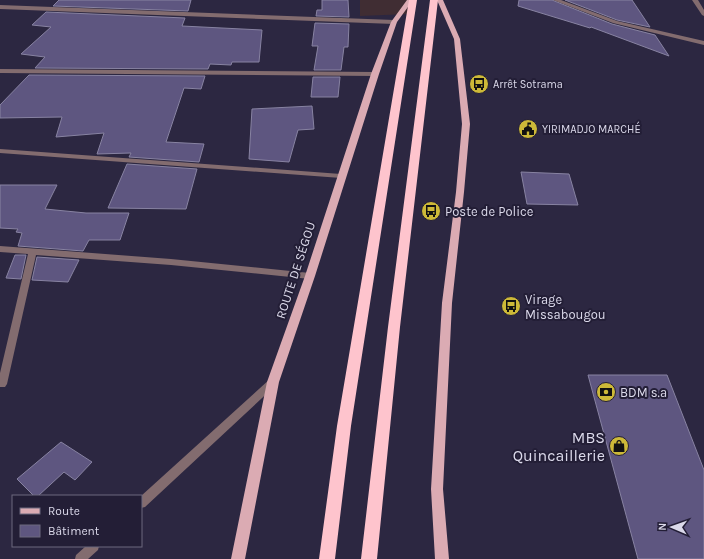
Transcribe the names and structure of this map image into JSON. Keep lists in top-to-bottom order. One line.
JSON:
{"streets":{"highway":["ROUTE DE SÉGOU"]},"places":{"bus stop":["Arrêt Sotrama","Poste de Police","Virage Missabougou"],"public building":["YIRIMADJO MARCHÉ"],"bank":["BDM s.a"],"shop":["MBS Quincaillerie"]},"legend":["Route","Bâtiment"],"north":"left"}
